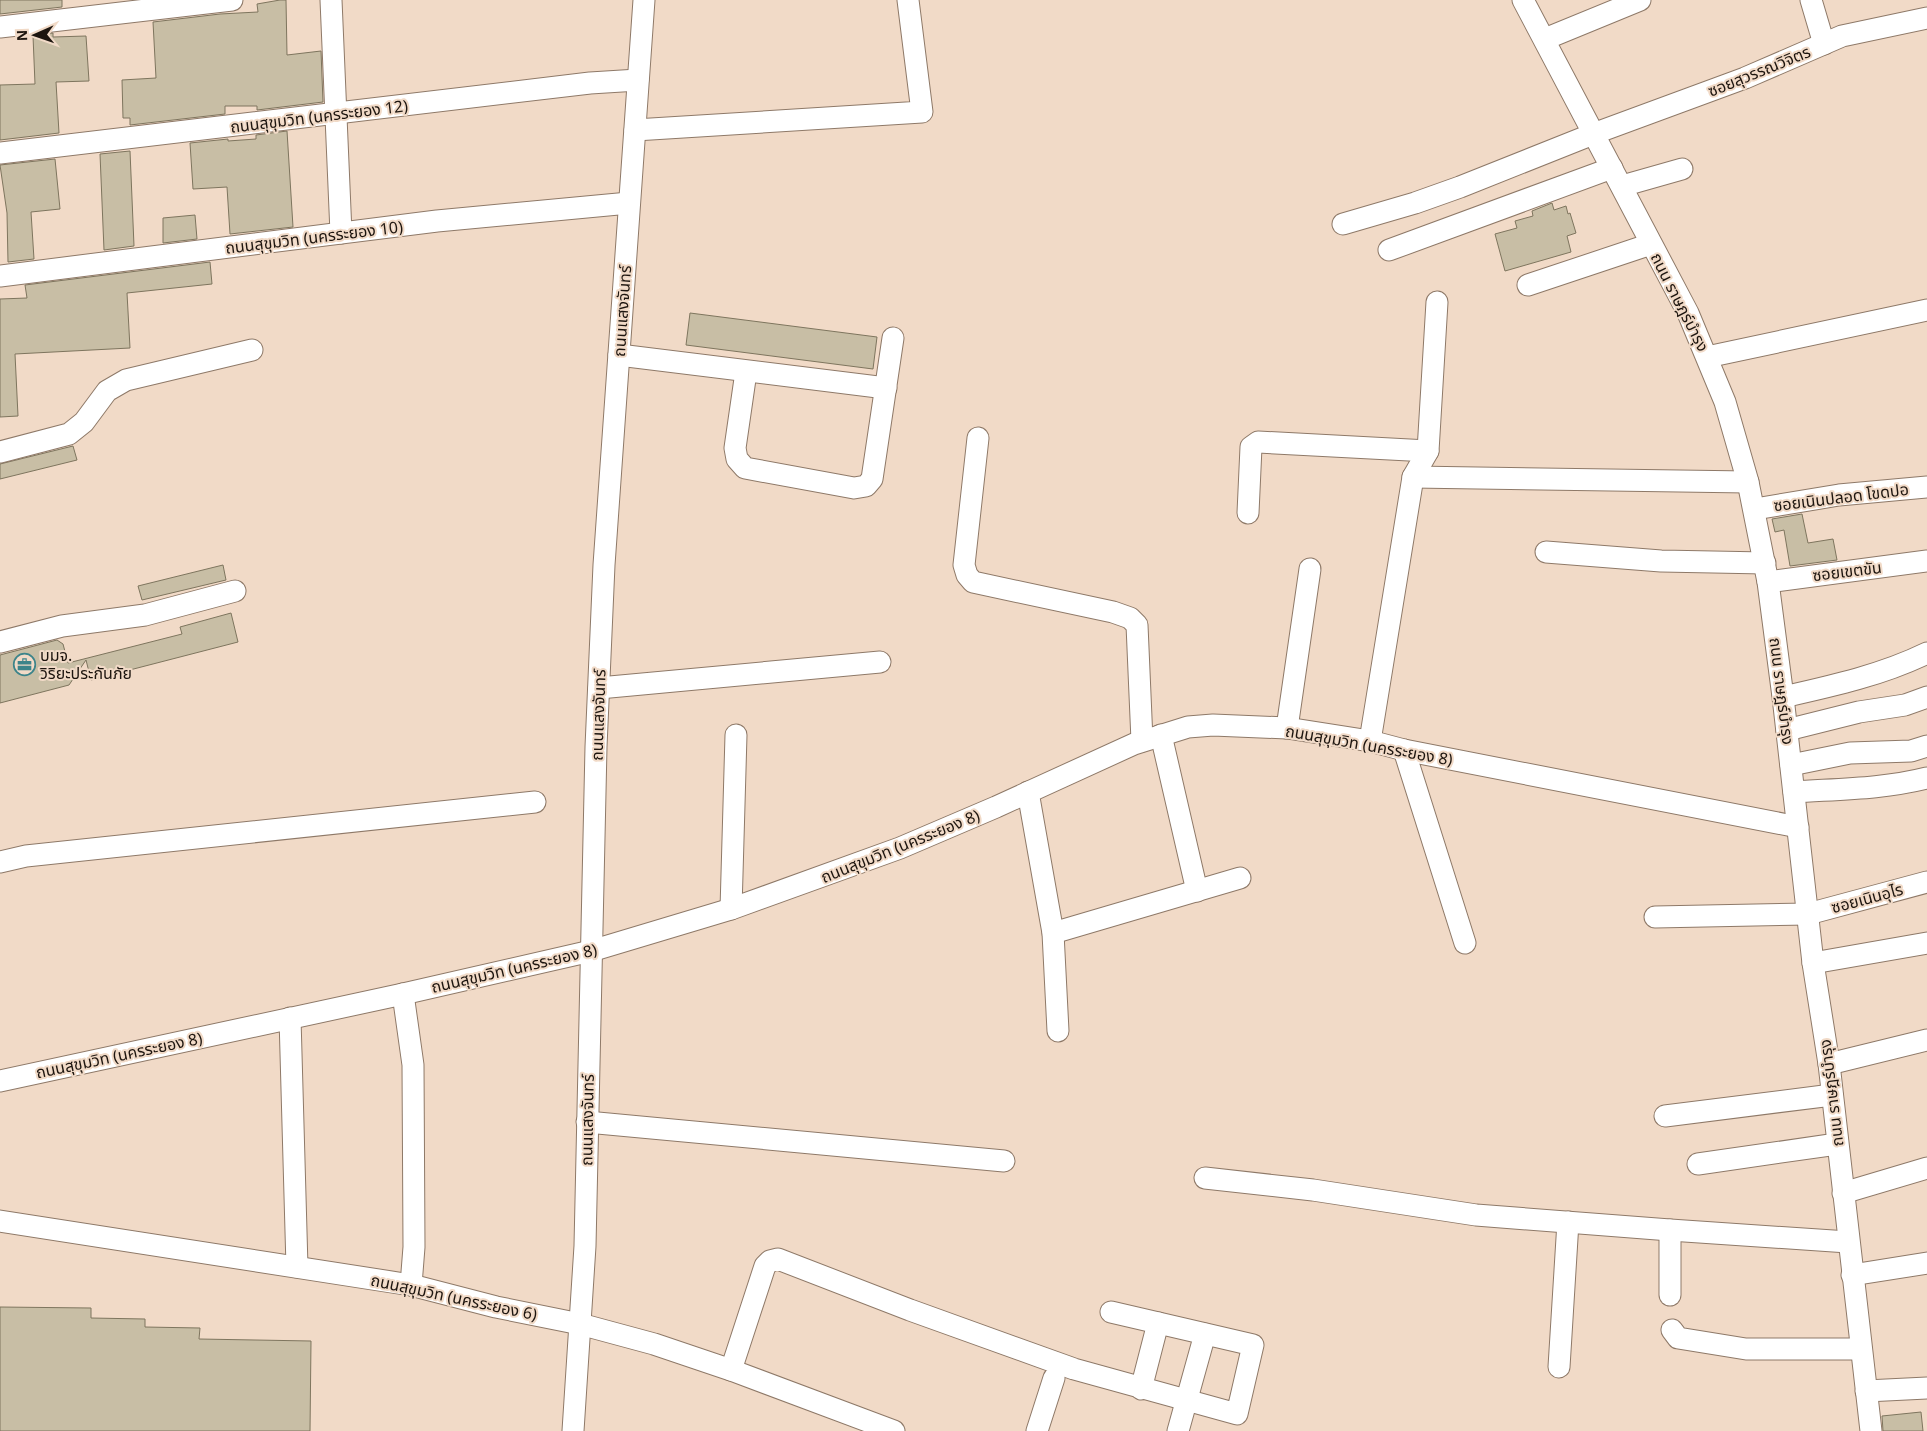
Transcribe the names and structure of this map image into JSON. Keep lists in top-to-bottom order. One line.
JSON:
{"streets":{"street":["ซอยสุวรรณวิจิตร","ถนนสุขุมวิท (นครระยอง 12)","ถนนสุขุมวิท (นครระยอง 10)","ถนน ราษฎร์บำรุง","ถนนแสงจันทร์","ซอยเนินปลอด โขดปอ","ซอยเขตขัน","ถนนสุขุมวิท (นครระยอง 8)","ซอยเนินอุไร","ถนนสุขุมวิท (นครระยอง 6)"]},"crossings":[["ซอยสุวรรณวิจิตร","ถนน ราษฎร์บำรุง"],["ถนนสุขุมวิท (นครระยอง 12)","ถนนแสงจันทร์"],["ถนนสุขุมวิท (นครระยอง 10)","ถนนแสงจันทร์"],["ถนน ราษฎร์บำรุง","ซอยเนินปลอด โขดปอ"],["ถนน ราษฎร์บำรุง","ซอยเขตขัน"],["ถนน ราษฎร์บำรุง","ถนนสุขุมวิท (นครระยอง 8)"],["ถนน ราษฎร์บำรุง","ซอยเนินอุไร"],["ถนนแสงจันทร์","ถนนสุขุมวิท (นครระยอง 8)"],["ถนนแสงจันทร์","ถนนสุขุมวิท (นครระยอง 6)"]],"places":{"office":["บมจ. วิริยะประกันภัย"]},"north":"left"}
